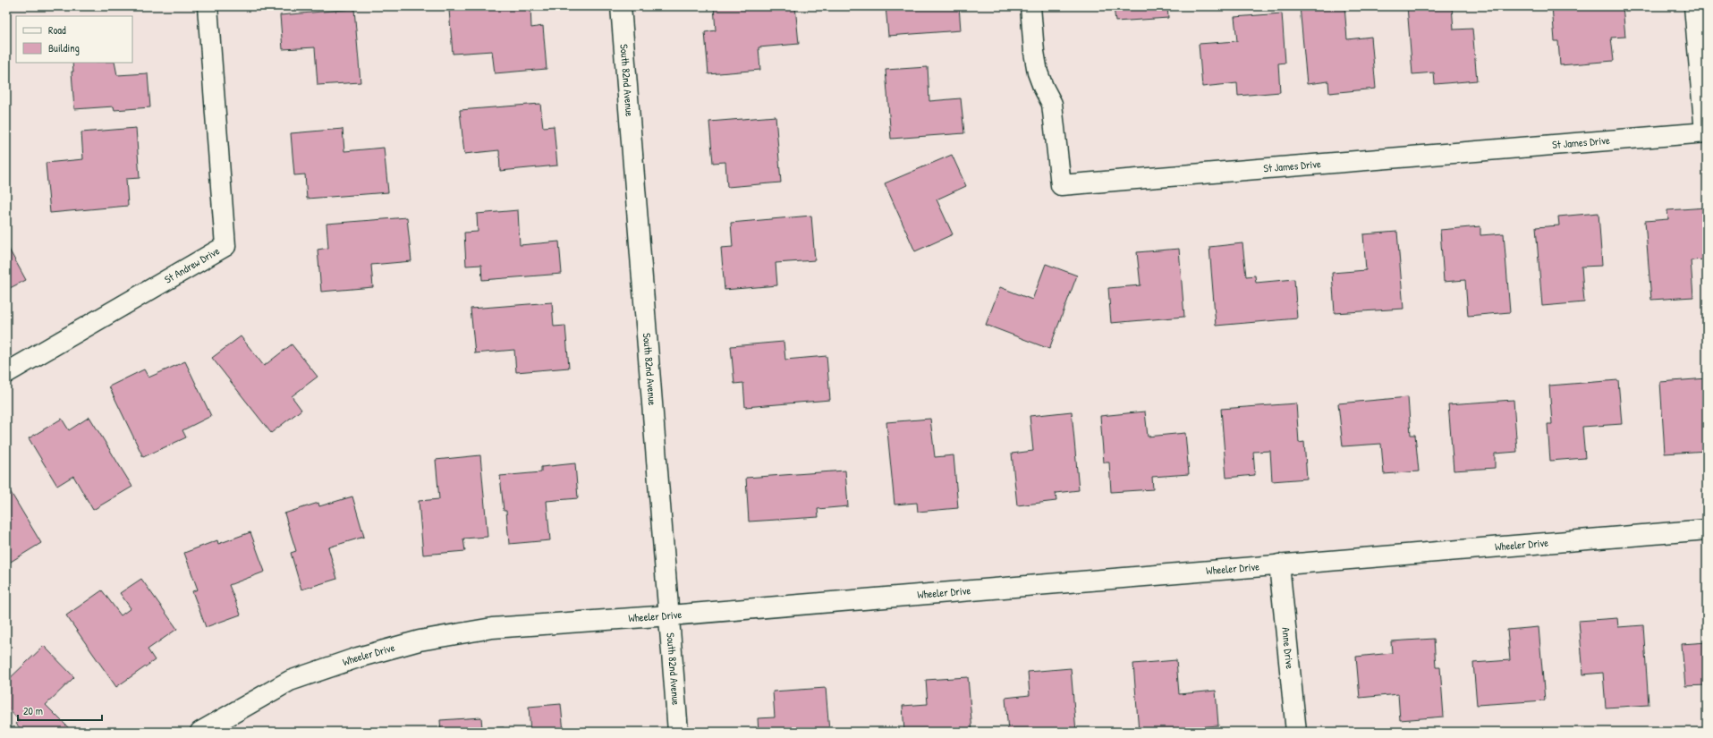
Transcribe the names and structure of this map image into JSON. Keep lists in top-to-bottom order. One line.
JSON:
{"streets":{"street":["South 82nd Avenue","St James Drive","St Andrew Drive","Wheeler Drive","Anne Drive"]},"crossings":[["South 82nd Avenue","Wheeler Drive"],["Wheeler Drive","Anne Drive"]],"legend":["Road","Building"],"scale_bar":"20 m"}
